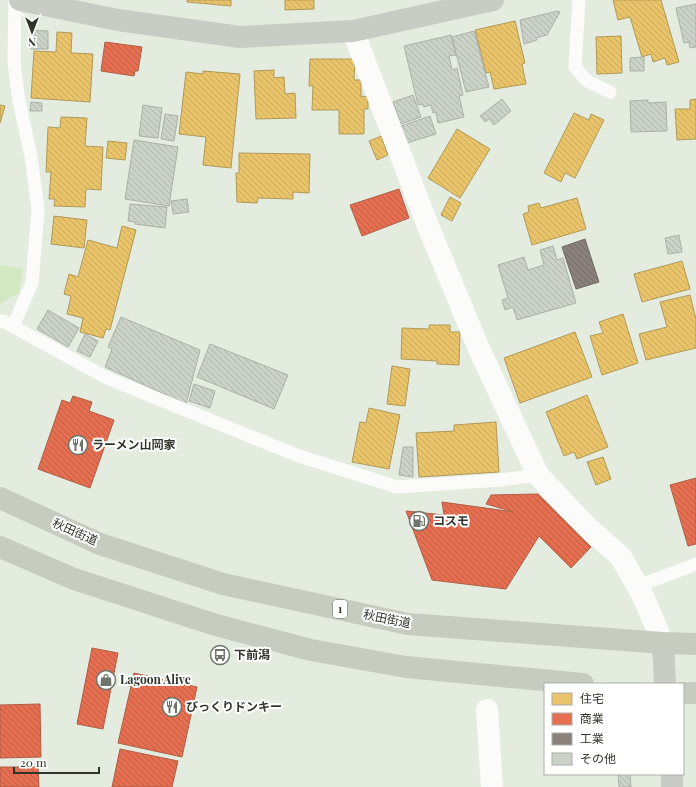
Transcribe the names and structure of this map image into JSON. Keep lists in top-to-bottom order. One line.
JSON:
{"streets":{"main road":["秋田街道","1"]},"places":{"restaurant":["ラーメン山岡家","びっくりドンキー"],"fuel station":["コスモ"],"bus stop":["下前潟"],"shop":["Lagoon Alive"]},"legend":["住宅","商業","工業","その他"],"scale_bar":"20 m","north":"bottom"}
